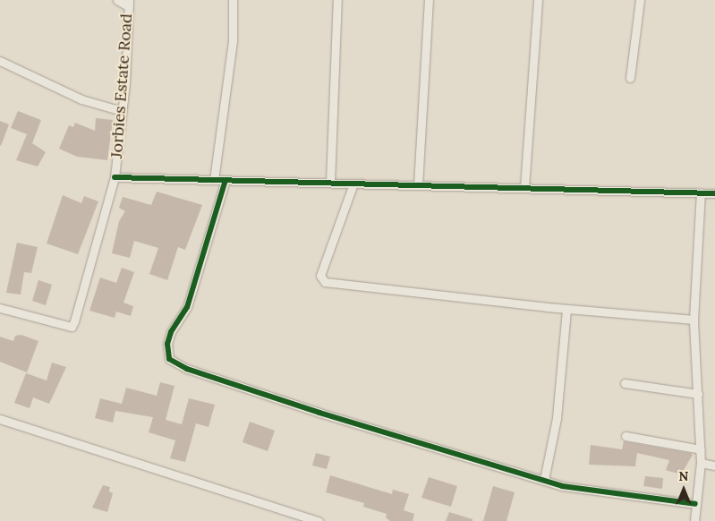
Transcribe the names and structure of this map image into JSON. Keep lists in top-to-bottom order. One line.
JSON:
{"streets":{"street":["Jorbies Estate Road"]},"north":"top"}
